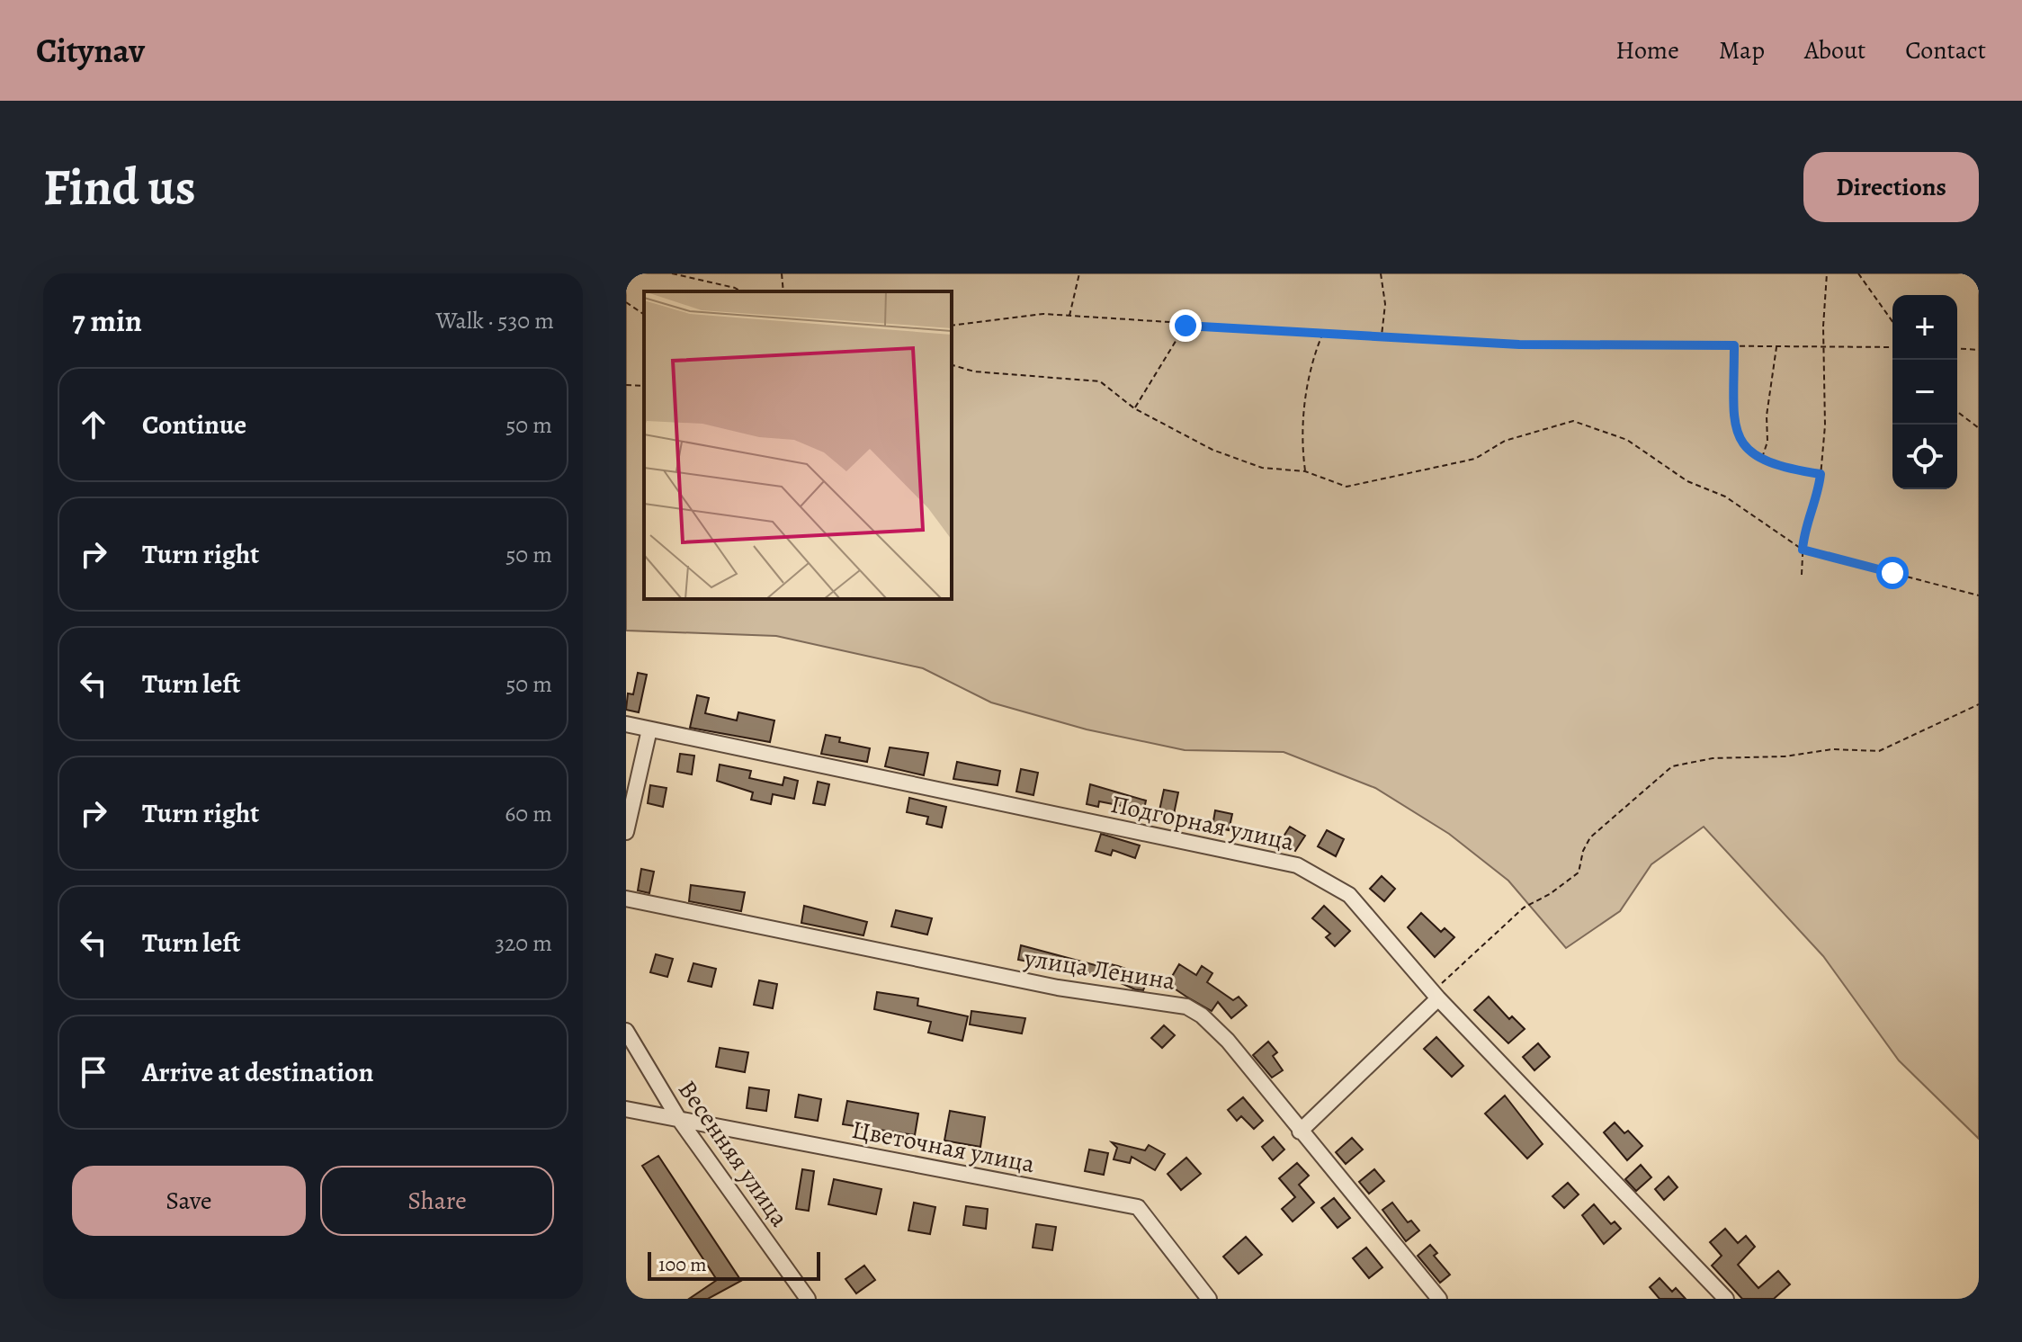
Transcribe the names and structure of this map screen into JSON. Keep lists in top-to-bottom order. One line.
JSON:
{"streets":{"street":["Подгорная улица","улица Ленина","Цветочная улица","Весенняя улица"]},"crossings":[["Цветочная улица","Весенняя улица"]],"scale_bar":"100 m","page":{"header":"Citynav","nav":["Home","Map","About","Contact"],"buttons":["Directions",["Save","Share"]],"title":"Find us","heading":["7 min","Walk · 530 m"],"map_buttons":["+","−"],"list":[["Continue","50 m"],["Turn right","50 m"],["Turn left","50 m"],["Turn right","60 m"],["Turn left","320 m"],"Arrive at destination"],"scale":"100 m"}}
